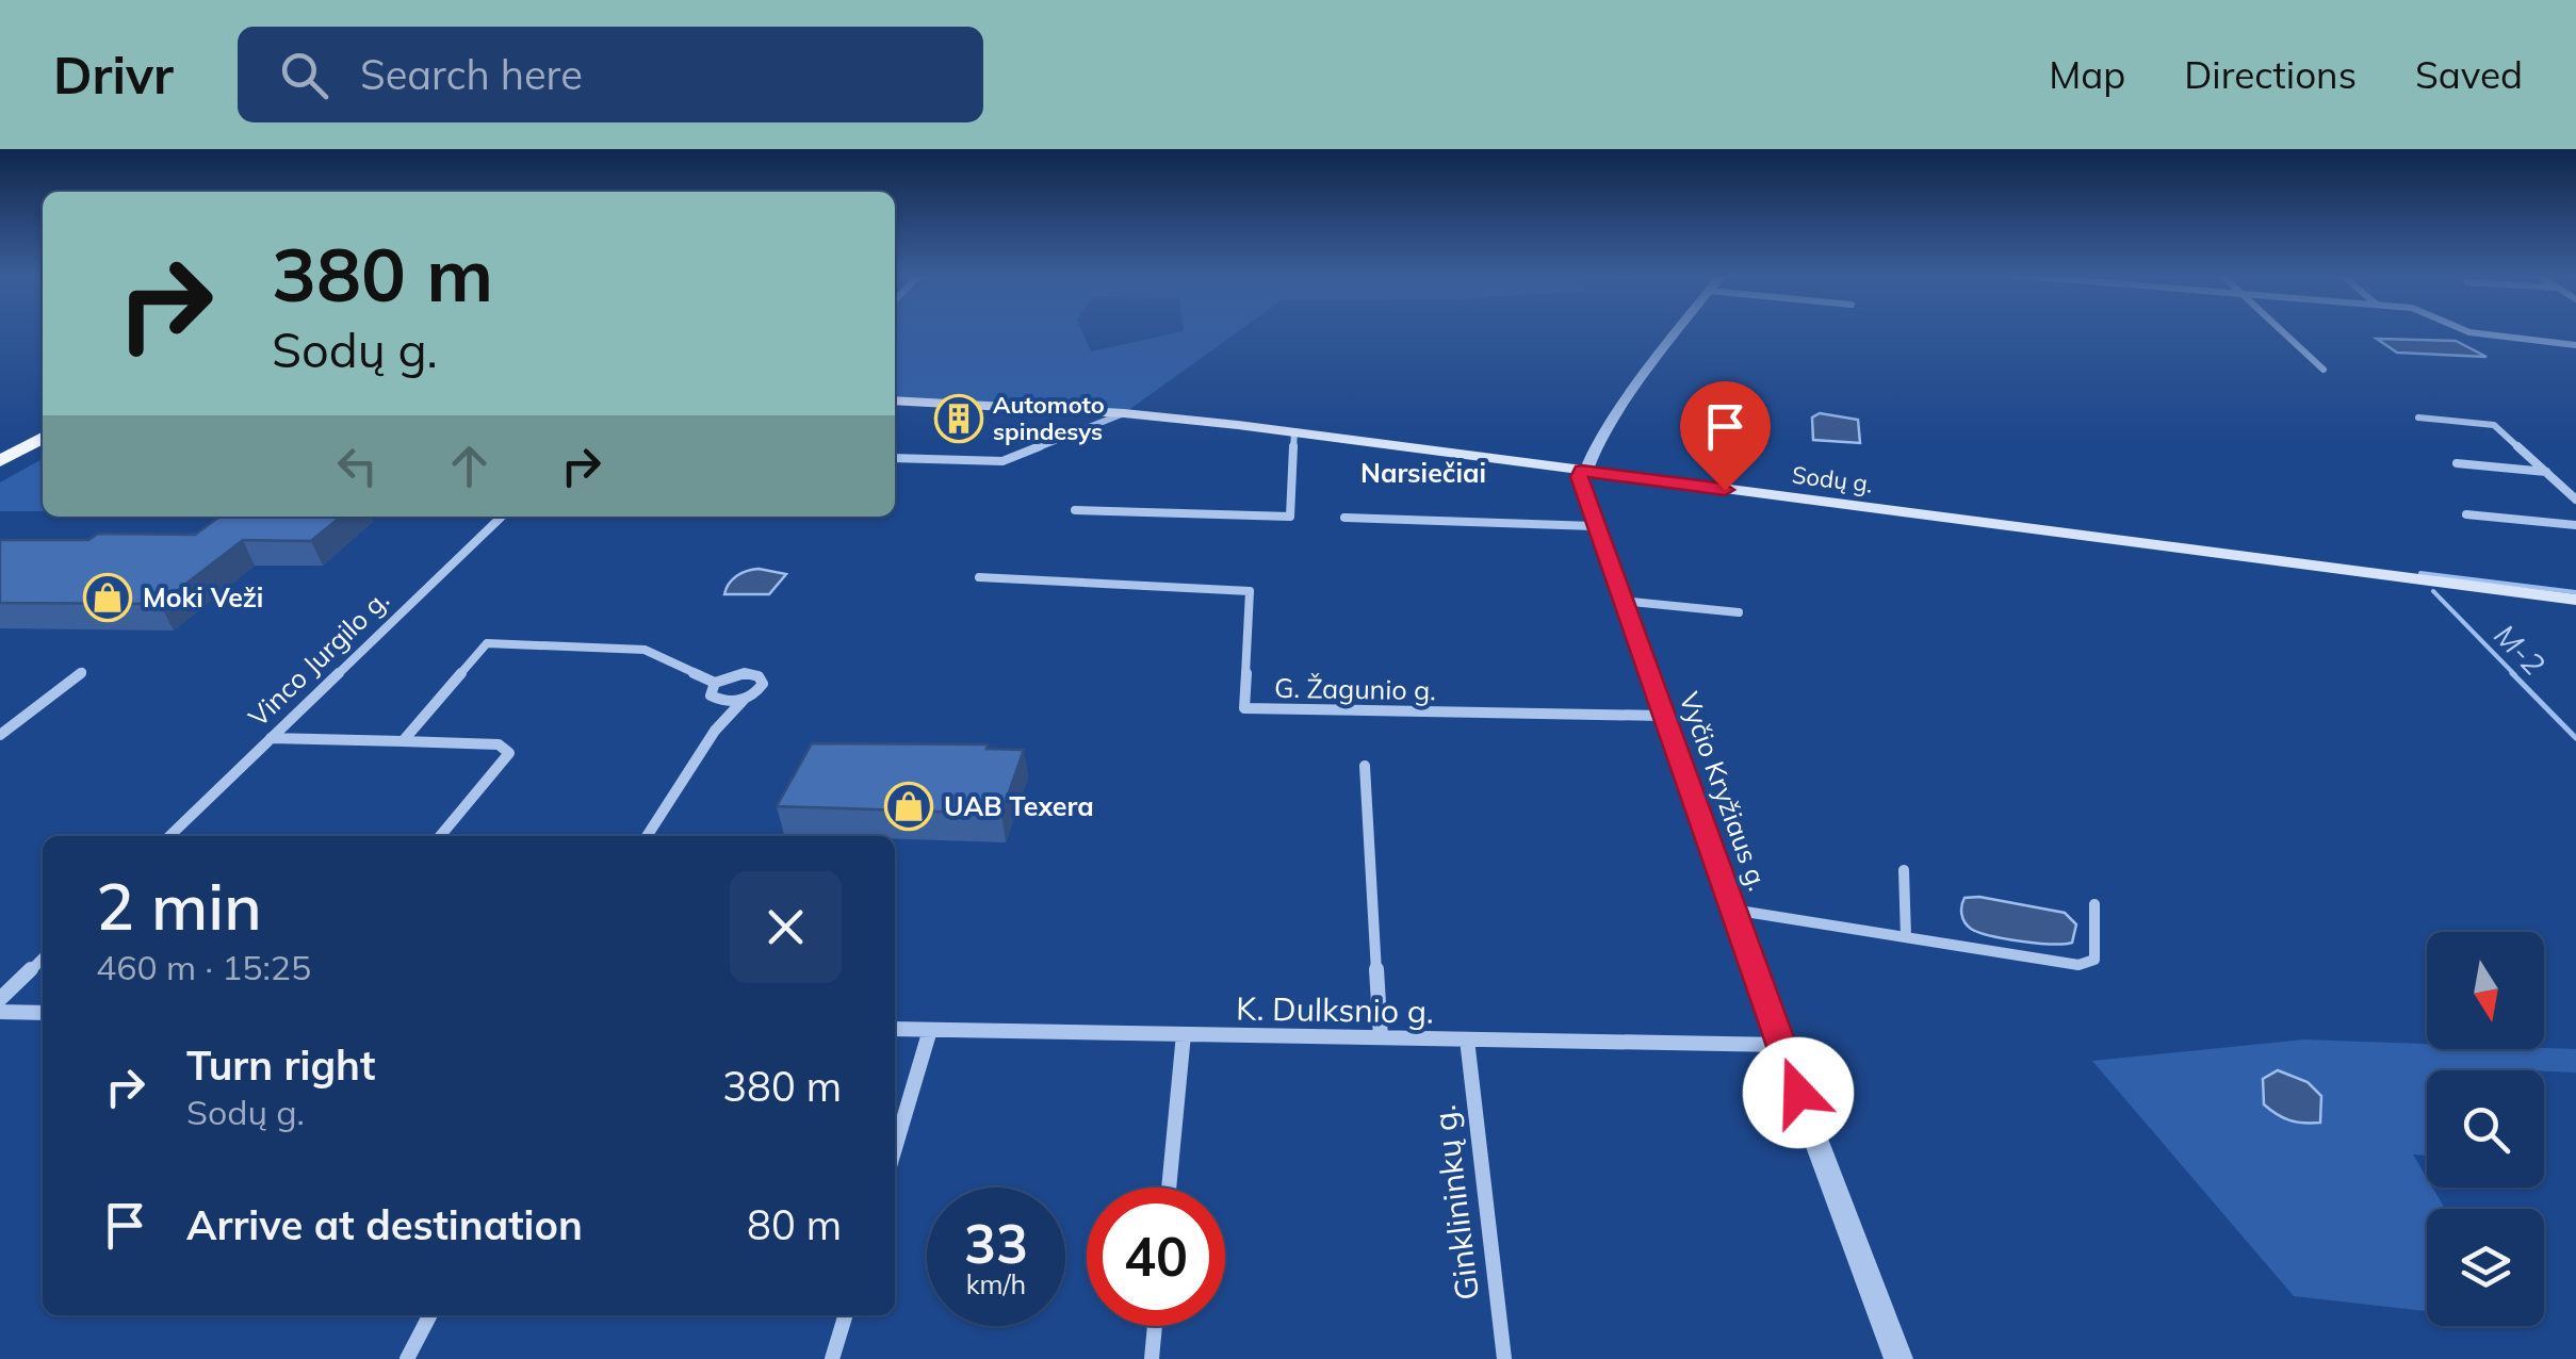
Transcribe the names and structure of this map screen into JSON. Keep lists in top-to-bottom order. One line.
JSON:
{"streets":{"main road":["Sodų g."],"street":["Vinco Jurgilo g.","G. Žagunio g.","Vyčio Kryžiaus g.","K. Dulksnio g.","Ginklininkų g."]},"crossings":[["Sodų g.","Vyčio Kryžiaus g."],["G. Žagunio g.","Vyčio Kryžiaus g."],["Vyčio Kryžiaus g.","K. Dulksnio g."],["K. Dulksnio g.","Ginklininkų g."]],"districts":["Narsiečiai"],"water":["M-2"],"places":{"building":["Automoto spindesys"],"shop":["Moki Veži","UAB Texera"]},"north":"bottom","page":{"header":"Drivr","search":"Search here","nav":["Map","Directions","Saved"],"turn":["380 m","Sodų g."],"heading":["2 min","460 m · 15:25"],"list":[{"name":"Turn right","note":"Sodų g.","value":"380 m"},{"name":"Arrive at destination","value":"80 m"}],"speed":"33 km/h","limit":"40"}}
